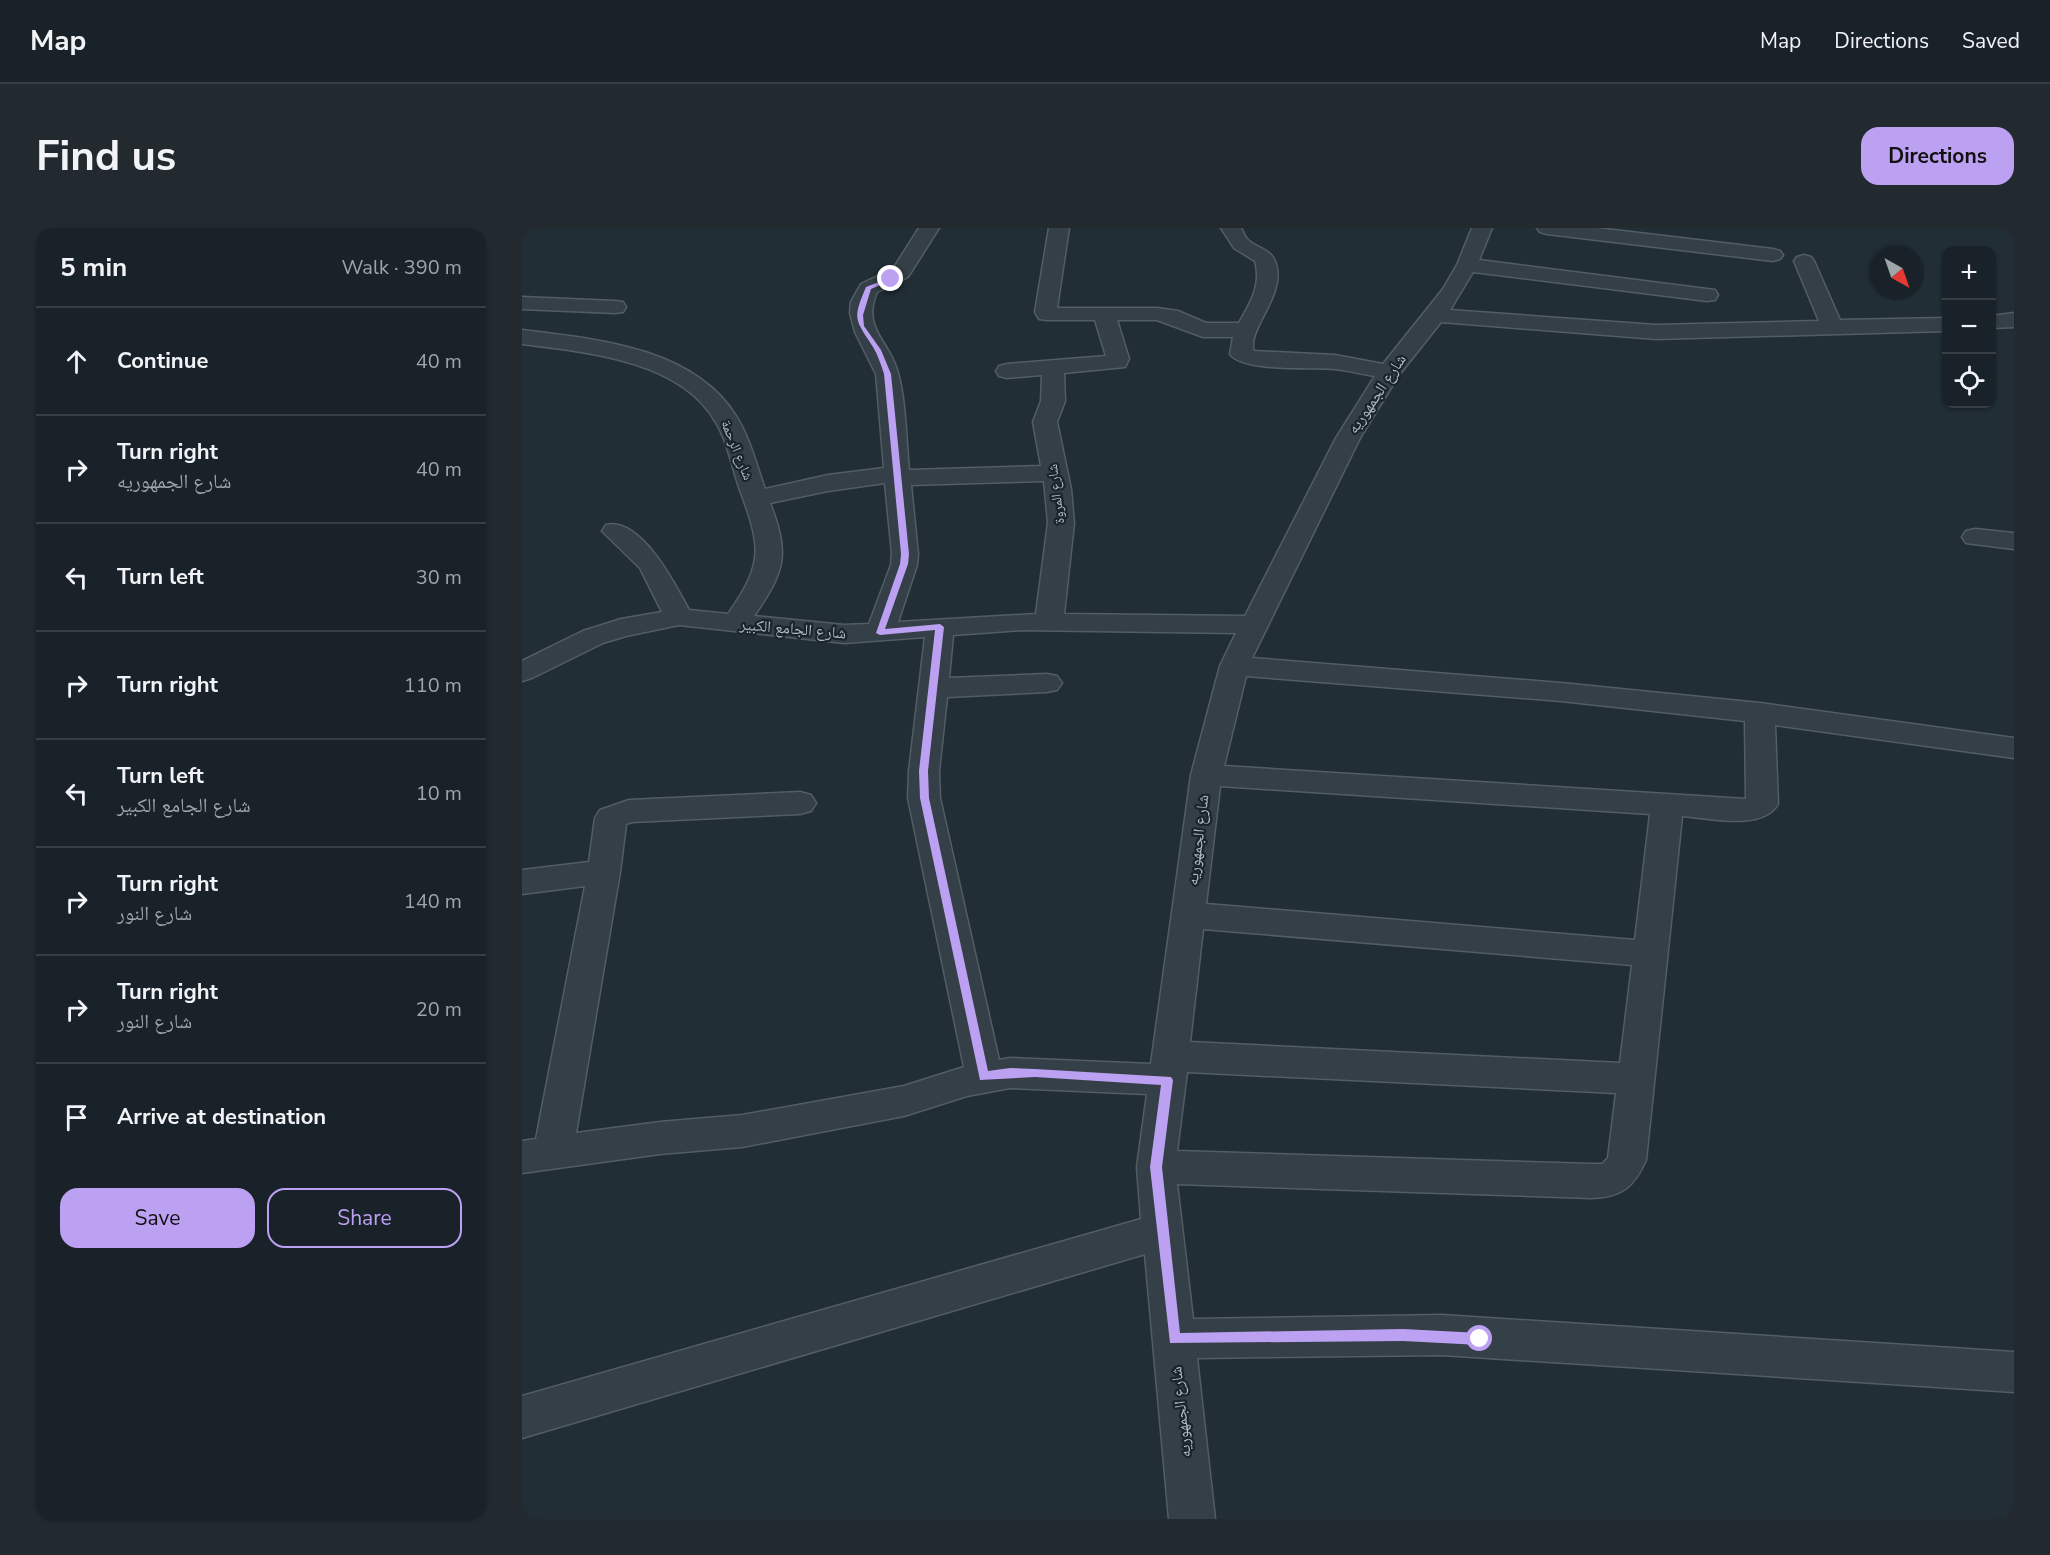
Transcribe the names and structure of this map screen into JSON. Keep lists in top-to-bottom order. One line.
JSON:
{"streets":{"street":["شارع الجمهوريه","شارع الرحمة","شارع المروة","شارع الجامع الكبير"]},"crossings":[["شارع الجمهوريه","شارع الجامع الكبير"],["شارع الرحمة","شارع الجامع الكبير"],["شارع المروة","شارع الجامع الكبير"]],"north":"bottom right","page":{"header":"Map","nav":["Map","Directions","Saved"],"buttons":["Directions",["Save","Share"]],"title":"Find us","heading":["5 min","Walk · 390 m"],"map_buttons":["+","−"],"list":[["Continue","40 m"],["Turn right","شارع الجمهوريه","40 m"],["Turn left","30 m"],["Turn right","110 m"],["Turn left","شارع الجامع الكبير","10 m"],["Turn right","شارع النور","140 m"],["Turn right","شارع النور","20 m"],"Arrive at destination"]}}
